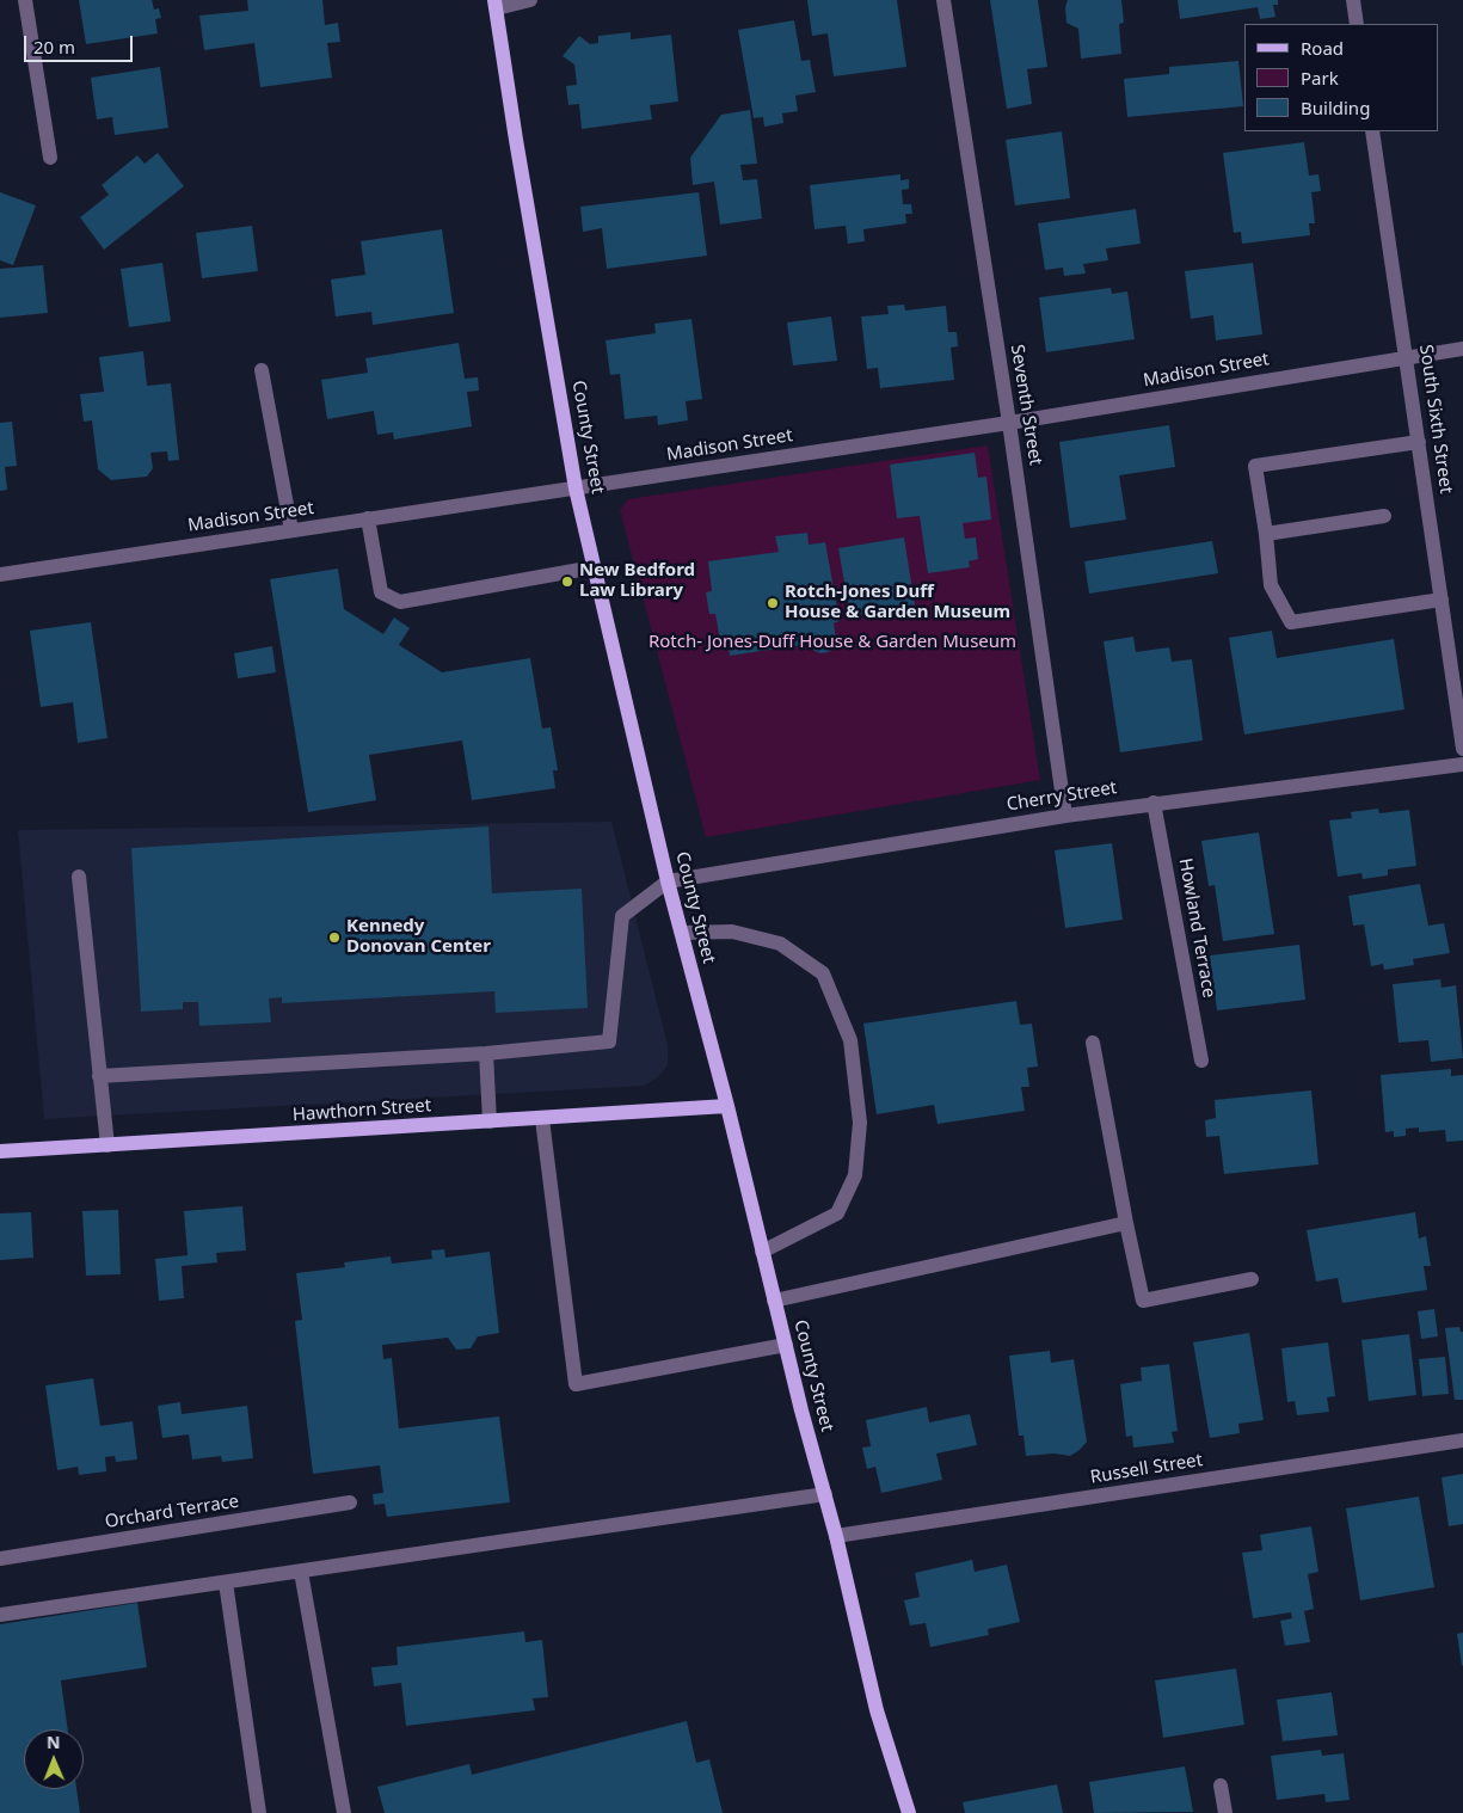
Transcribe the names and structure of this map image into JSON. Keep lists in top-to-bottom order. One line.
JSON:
{"streets":{"main road":["County Street","Hawthorn Street"],"street":["Madison Street","Seventh Street","South Sixth Street","Cherry Street","Howland Terrace","Russell Street","Orchard Terrace"]},"crossings":[["Madison Street","Seventh Street"],["Madison Street","South Sixth Street"],["Madison Street","County Street"],["Seventh Street","Cherry Street"],["County Street","Cherry Street"],["County Street","Hawthorn Street"],["County Street","Russell Street"],["Cherry Street","Howland Terrace"]],"parks":["Rotch- Jones-Duff House & Garden Museum"],"places":["New Bedford Law Library","Rotch-Jones Duff House & Garden Museum","Kennedy Donovan Center"],"legend":["Road","Park","Building"],"scale_bar":"20 m","north":"top"}
